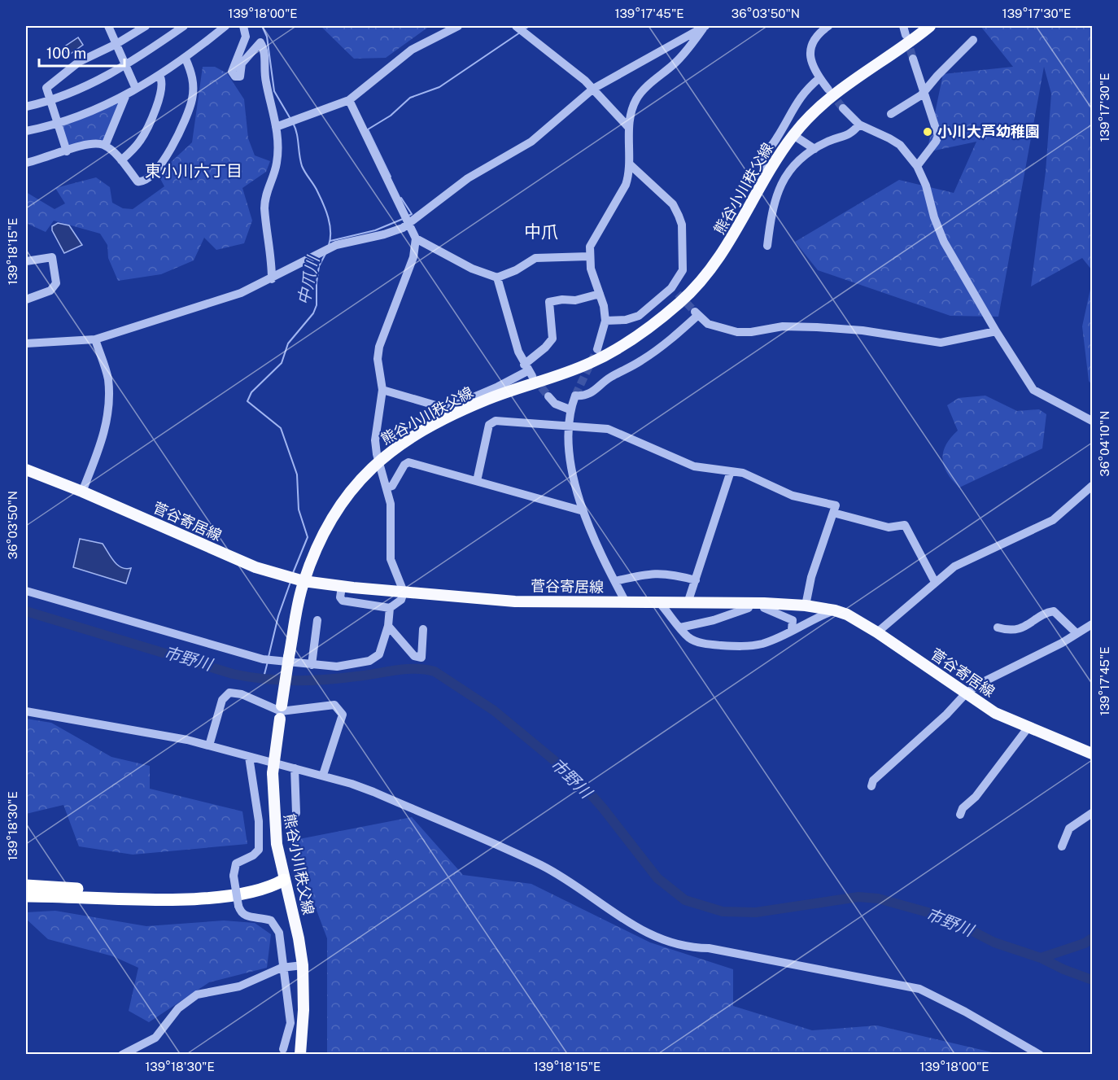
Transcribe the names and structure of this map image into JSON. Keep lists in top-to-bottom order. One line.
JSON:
{"streets":{"main road":["熊谷小川秩父線","菅谷寄居線"]},"crossings":[["熊谷小川秩父線","菅谷寄居線"]],"districts":["東小川六丁目","中爪"],"water":["中爪川","市野川"],"places":["小川大芦幼稚園"],"scale_bar":"100 m","coordinates":["139°18'00\"E","139°17'45\"E","36°03'50\"N","139°17'30\"E","139°18'15\"E","36°04'10\"N","139°18'30\"E"]}
